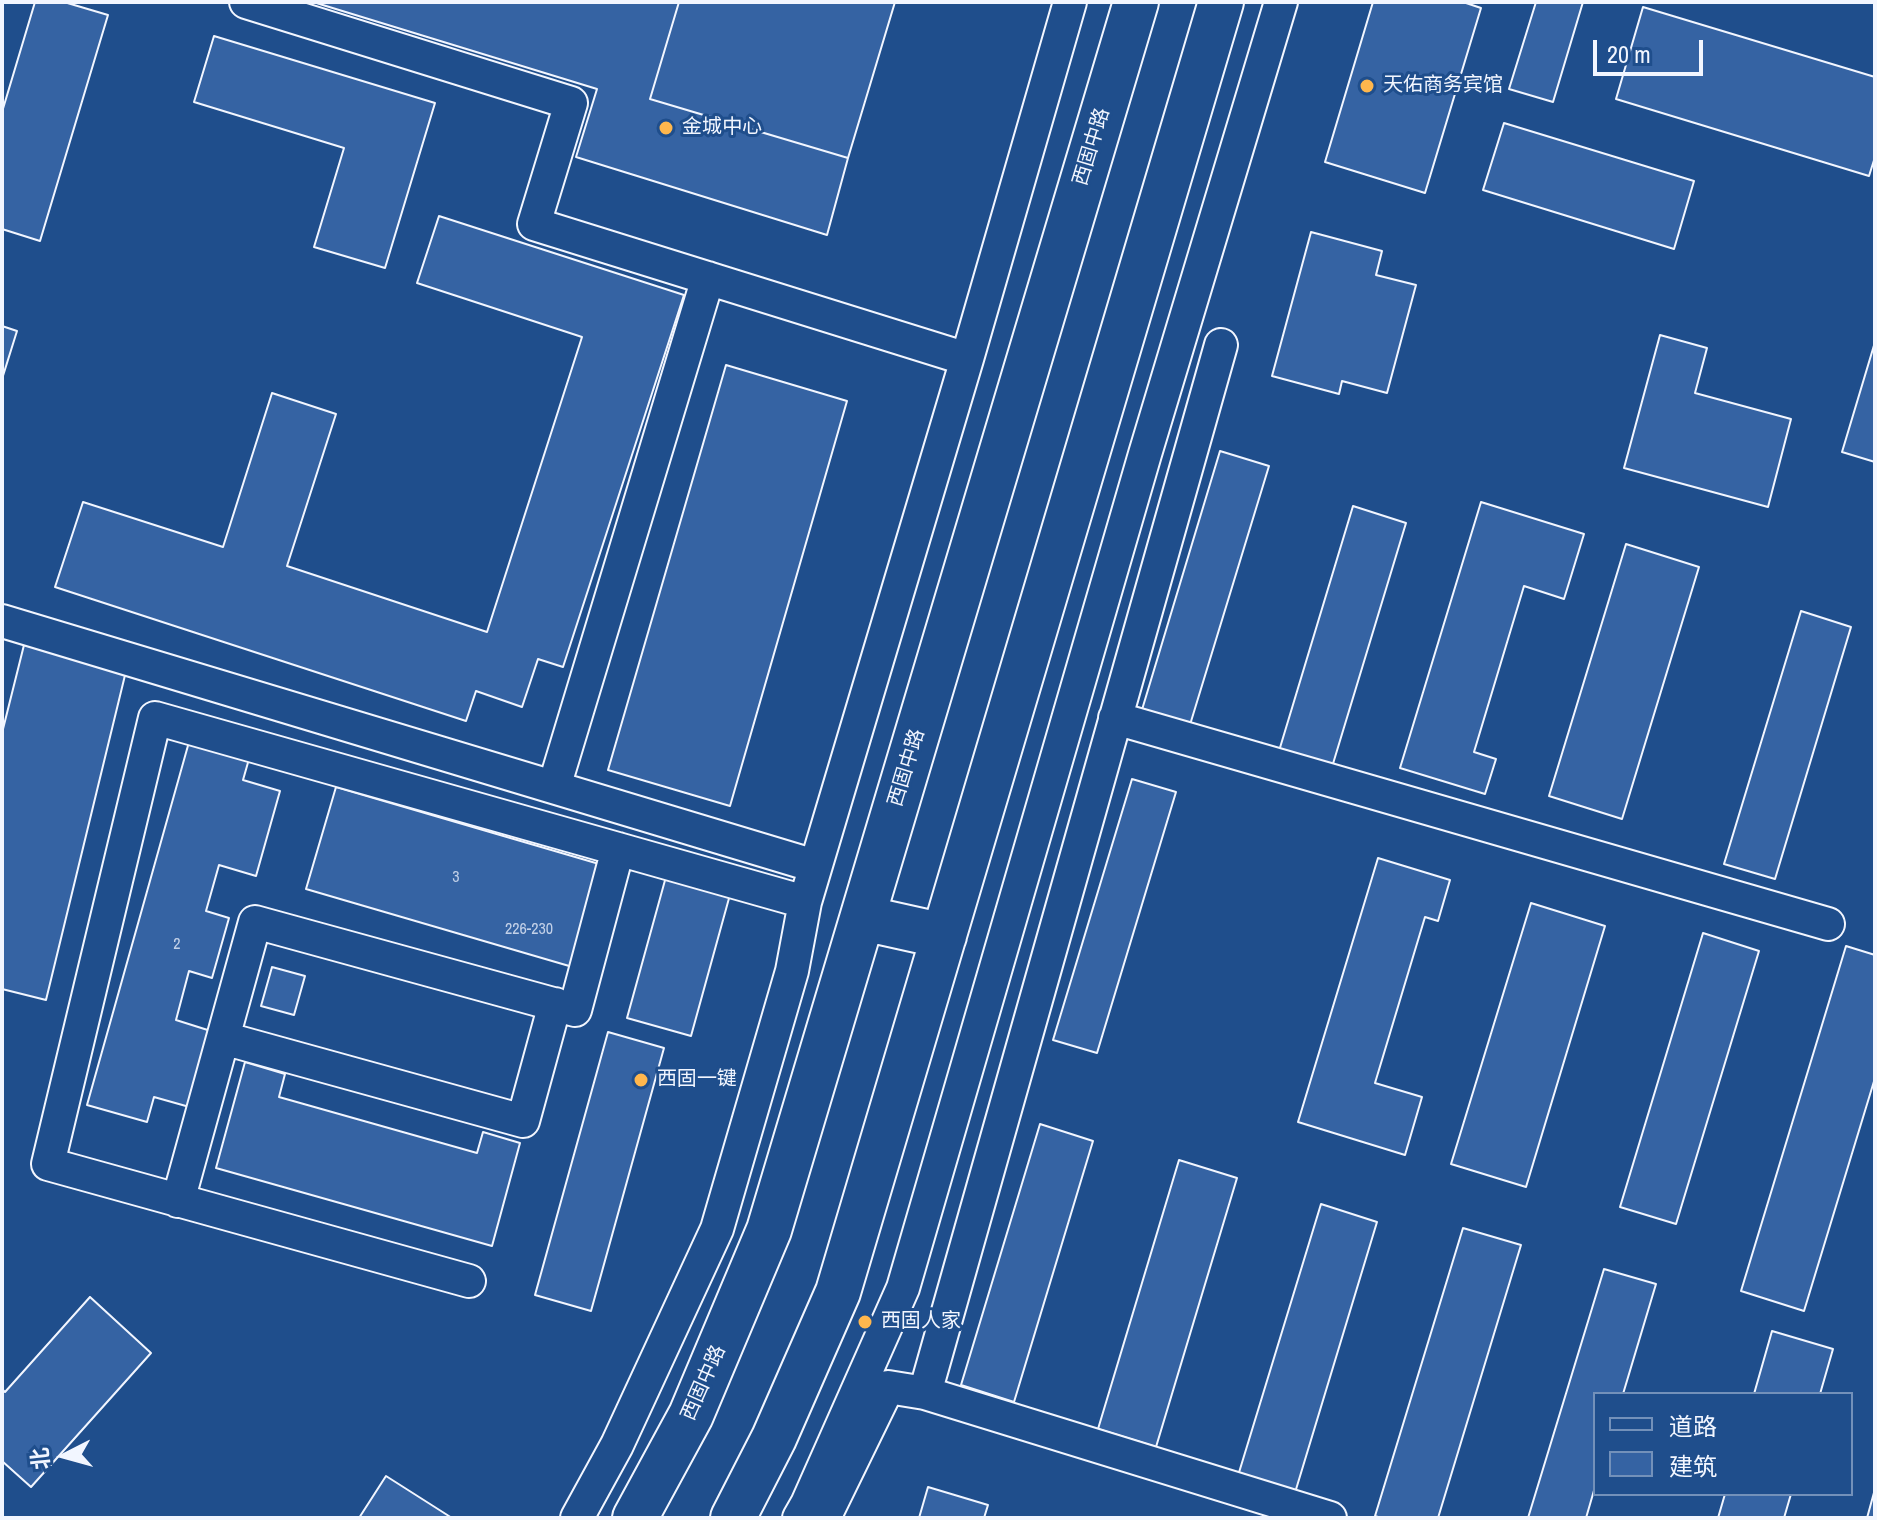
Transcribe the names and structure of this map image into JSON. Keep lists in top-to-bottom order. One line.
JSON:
{"streets":{"main road":["西固中路"]},"places":["天佑商务宾馆","金城中心","西固一键","西固人家"],"house_numbers":["3","226-230","2"],"legend":["道路","建筑"],"scale_bar":"20 m","north":"left"}
